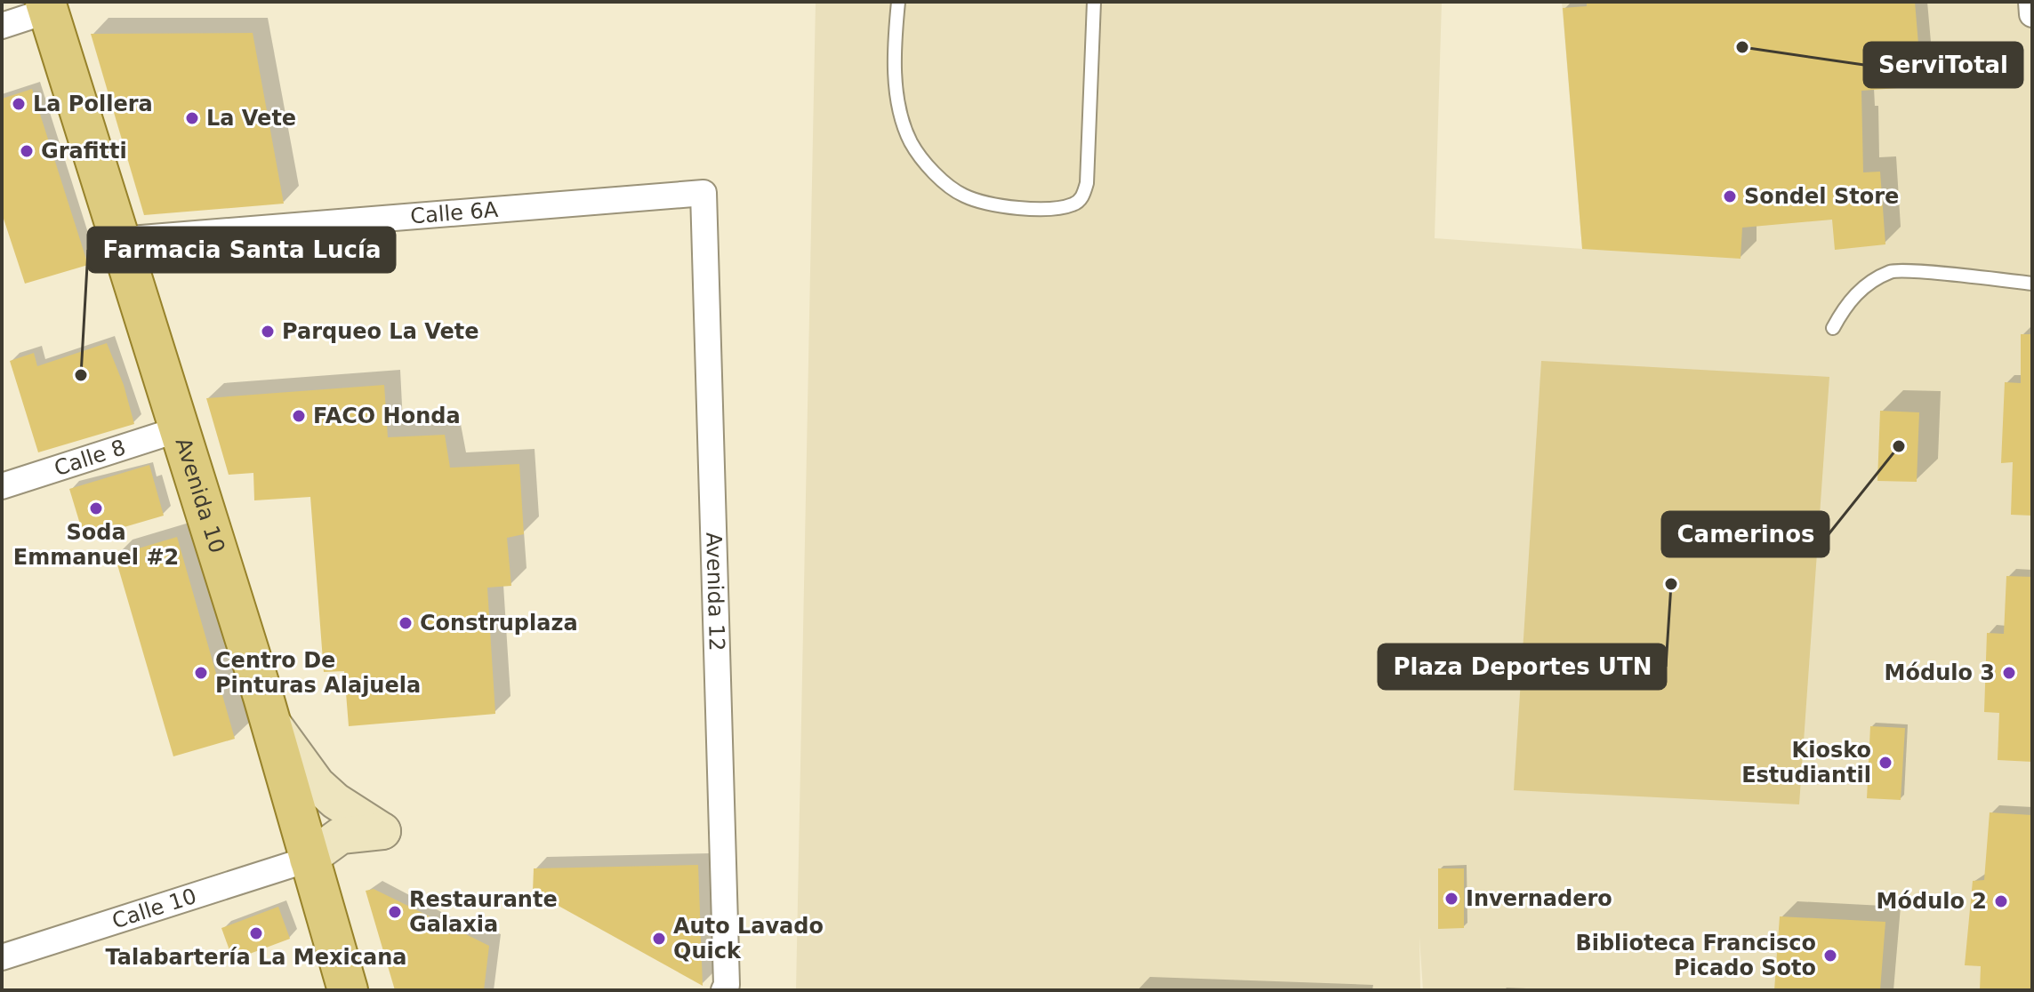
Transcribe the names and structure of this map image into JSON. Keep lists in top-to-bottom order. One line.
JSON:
{"streets":{"main road":["Avenida 10"],"street":["Calle 6A","Calle 8","Avenida 12","Calle 10"]},"crossings":[["Calle 6A","Avenida 10"],["Calle 6A","Avenida 12"],["Calle 8","Avenida 10"],["Avenida 10","Calle 10"]],"places":["ServiTotal","La Pollera","La Vete","Grafitti","Sondel Store","Parqueo La Vete","Farmacia Santa Lucía","FACO Honda","Camerinos","Soda Emmanuel #2","Plaza Deportes UTN","Construplaza","Centro De Pinturas Alajuela","Módulo 3","Kiosko Estudiantil","Invernadero","Módulo 2","Restaurante Galaxia","Talabartería La Mexicana","Auto Lavado Quick","Biblioteca Francisco Picado Soto"]}
